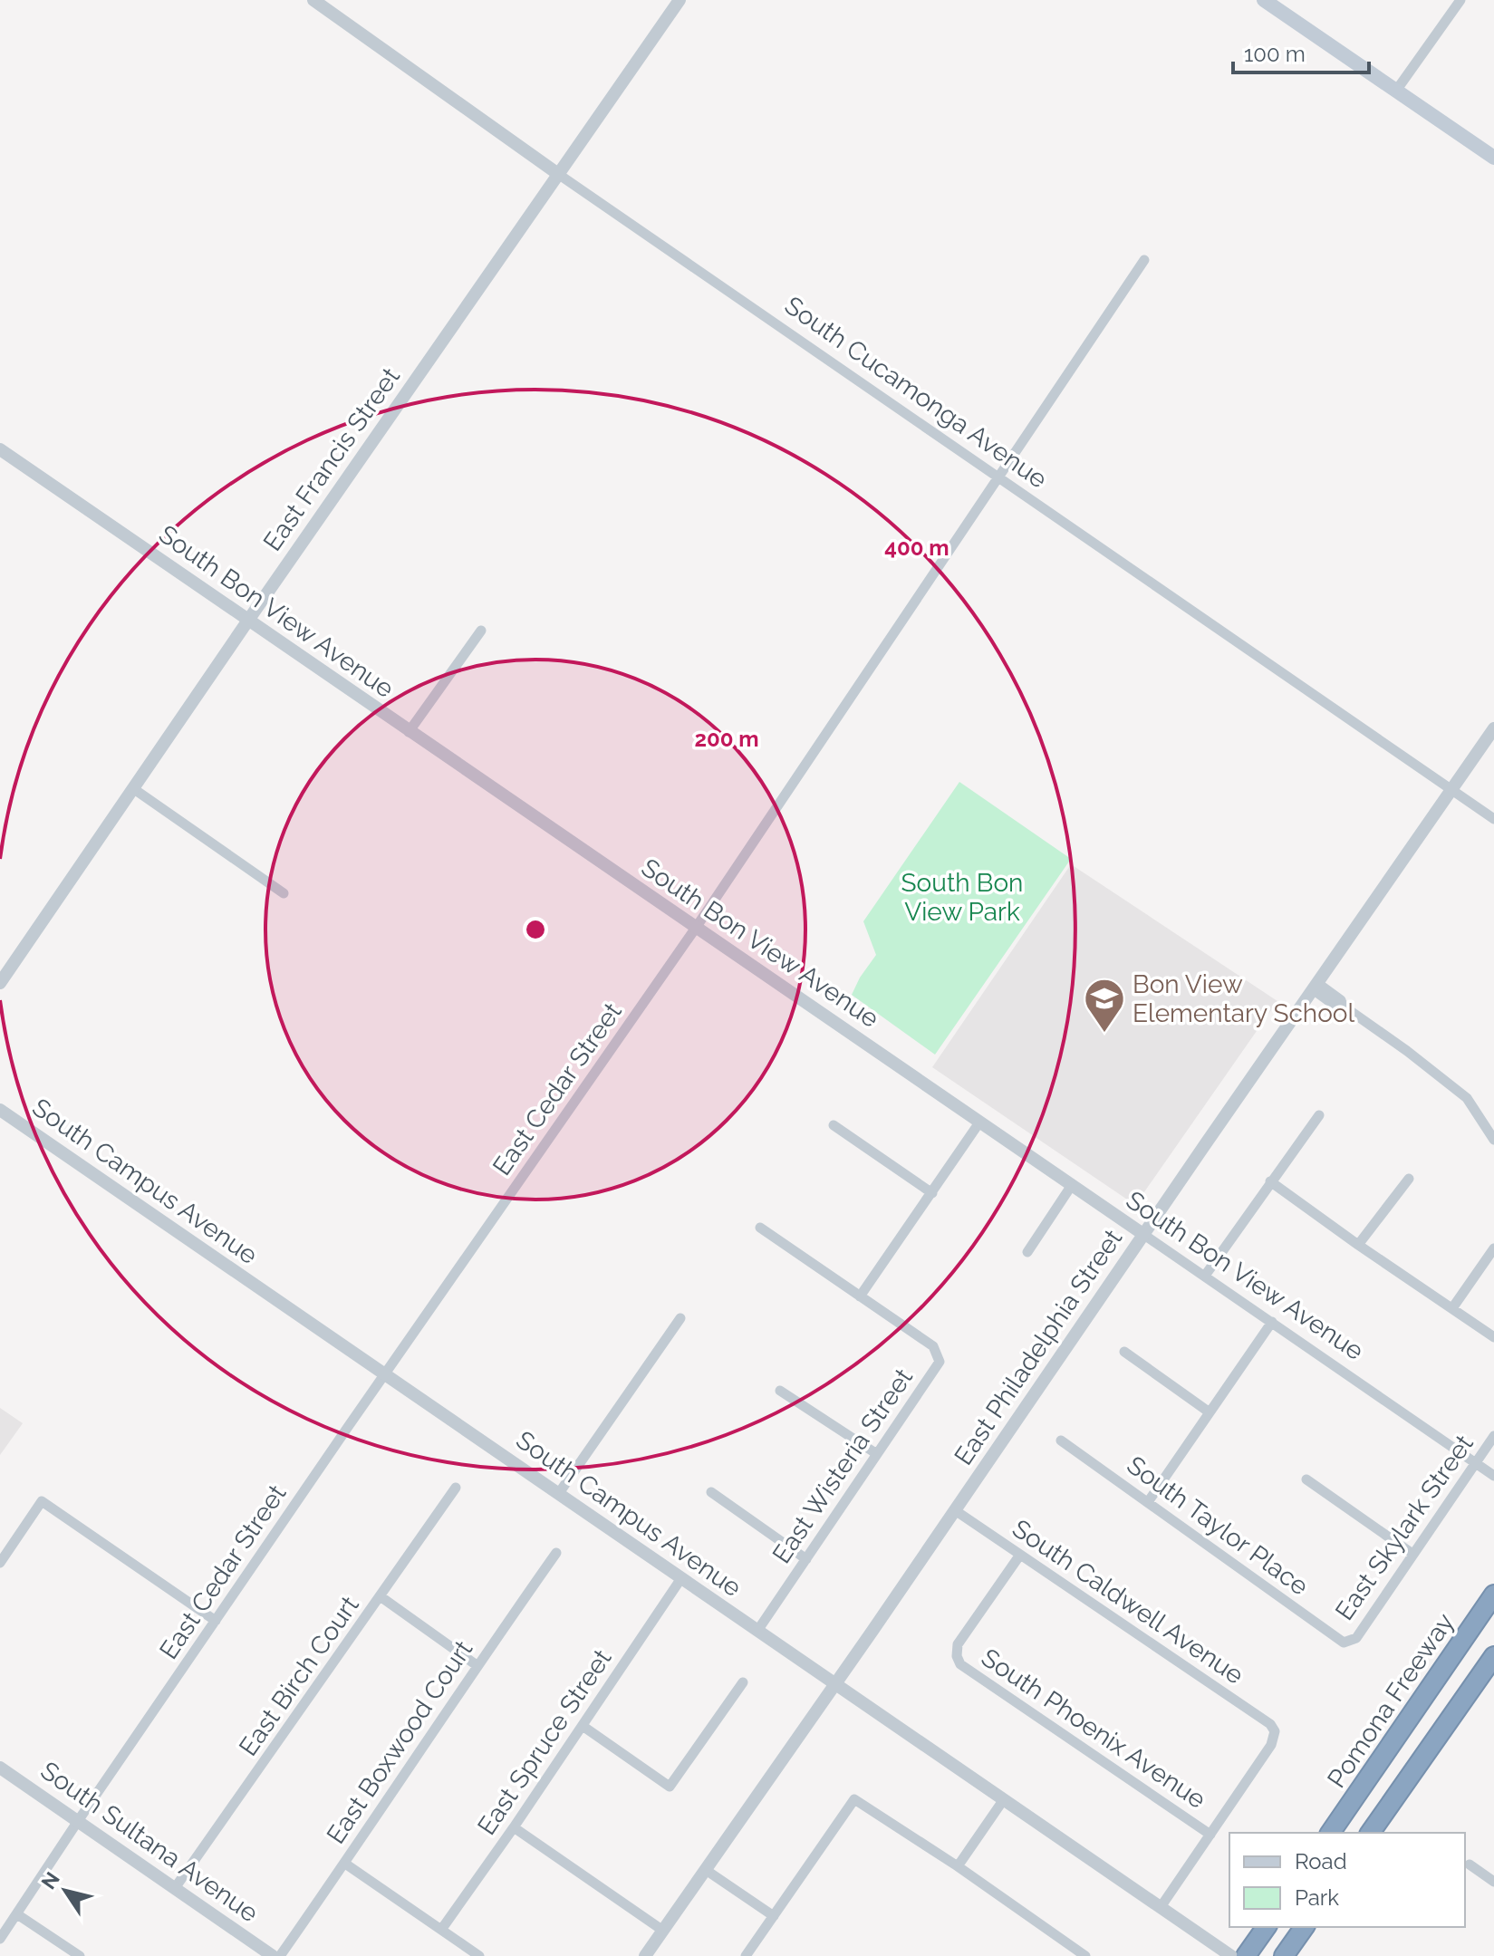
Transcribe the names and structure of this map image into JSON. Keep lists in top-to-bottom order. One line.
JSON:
{"streets":{"highway":["Pomona Freeway"],"street":["South Cucamonga Avenue","East Francis Street","South Bon View Avenue","East Cedar Street","South Campus Avenue","East Philadelphia Street","East Wisteria Street","South Taylor Place","East Skylark Street","South Caldwell Avenue","East Birch Court","South Phoenix Avenue","East Boxwood Court","East Spruce Street","South Sultana Avenue"]},"crossings":[["South Cucamonga Avenue","East Francis Street"],["South Cucamonga Avenue","East Cedar Street"],["South Cucamonga Avenue","East Philadelphia Street"],["East Francis Street","South Bon View Avenue"],["South Bon View Avenue","East Cedar Street"],["South Bon View Avenue","East Philadelphia Street"],["South Bon View Avenue","East Skylark Street"],["East Cedar Street","South Campus Avenue"],["East Cedar Street","South Sultana Avenue"],["South Campus Avenue","East Philadelphia Street"],["South Campus Avenue","East Wisteria Street"],["South Campus Avenue","East Spruce Street"],["East Philadelphia Street","South Caldwell Avenue"],["South Taylor Place","East Skylark Street"],["South Caldwell Avenue","South Phoenix Avenue"],["East Birch Court","South Sultana Avenue"]],"parks":["South Bon View Park"],"places":{"school or university":["Bon View Elementary School"]},"legend":["Road","Park"],"scale_bar":"100 m","north":"top left","rings":["400 m","200 m"]}
